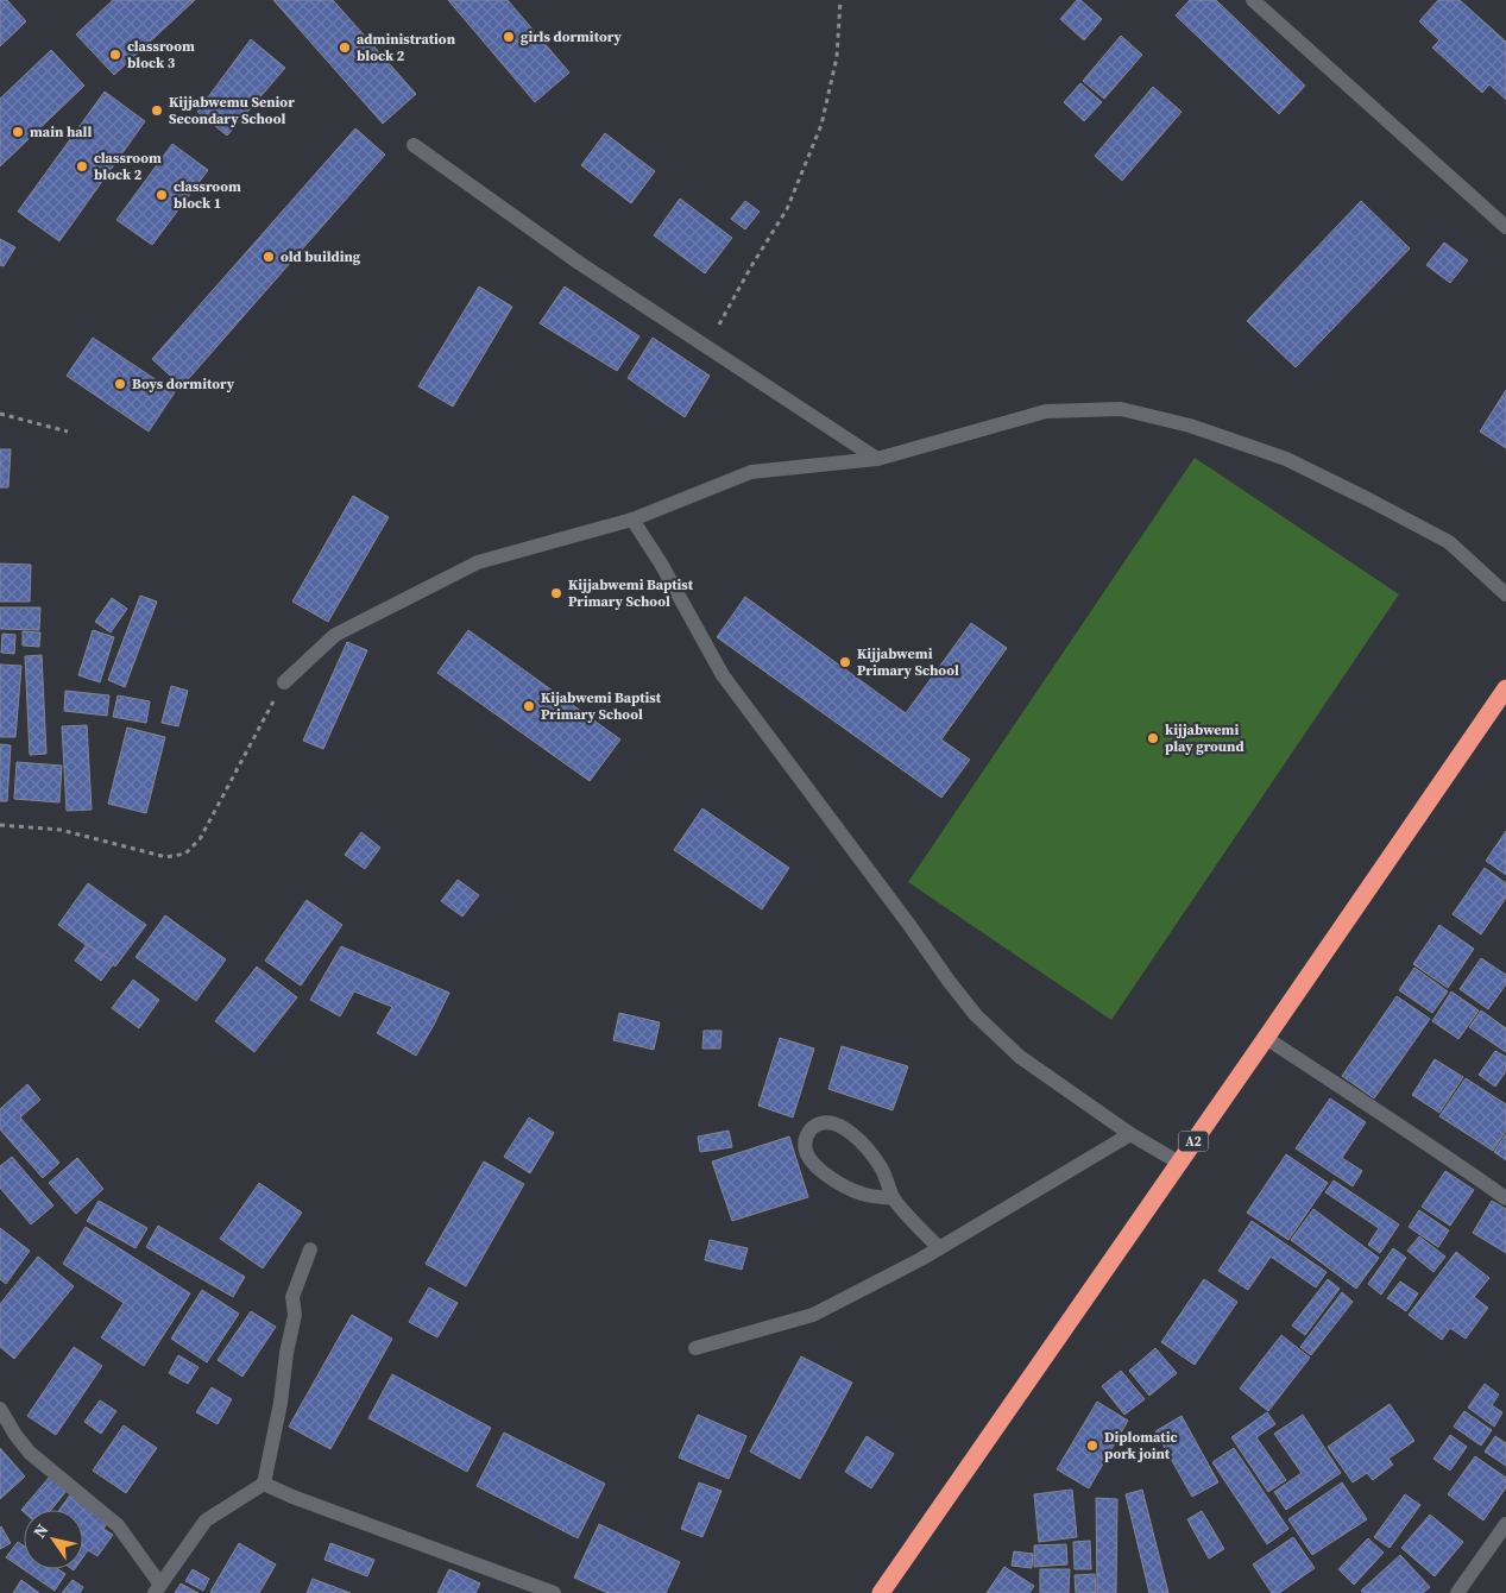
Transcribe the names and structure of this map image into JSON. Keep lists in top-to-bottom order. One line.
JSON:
{"streets":{"highway":["A2"]},"places":["girls dormitory","administration block 2","classroom block 3","Kijjabwemu Senior Secondary School","main hall","classroom block 2","classroom block 1","old building","Boys dormitory","Kijjabwemi Baptist Primary School","Kijjabwemi Primary School","Kijabwemi Baptist Primary School","kijjabwemi play ground","Diplomatic pork joint"],"north":"top left"}
